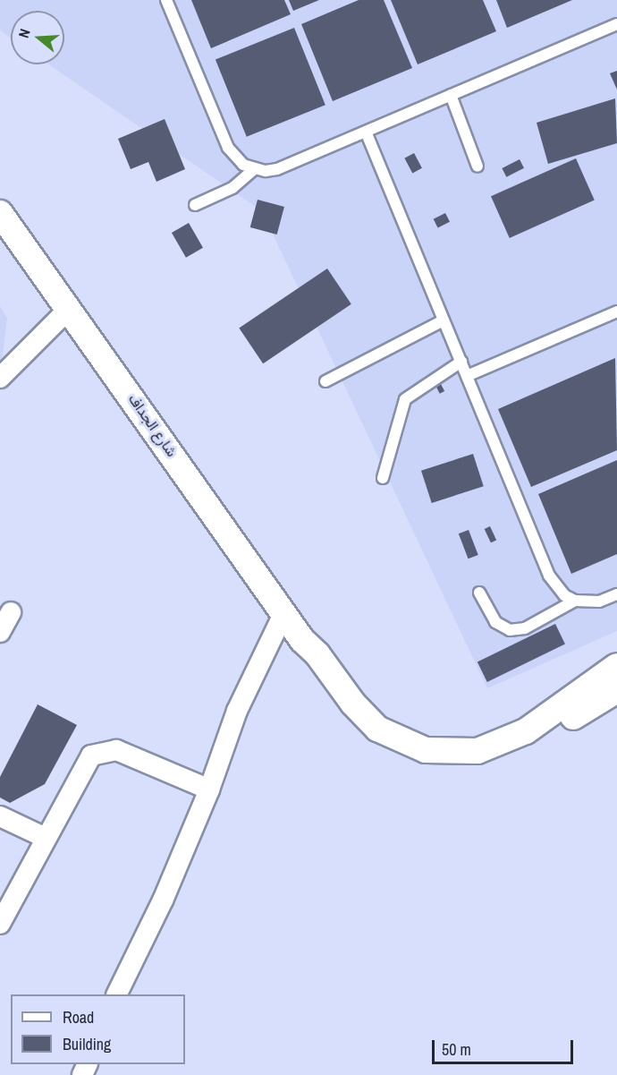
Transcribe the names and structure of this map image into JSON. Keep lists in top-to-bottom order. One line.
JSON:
{"streets":{"street":["شارع الجداف"]},"legend":["Road","Building"],"scale_bar":"50 m","north":"left"}
